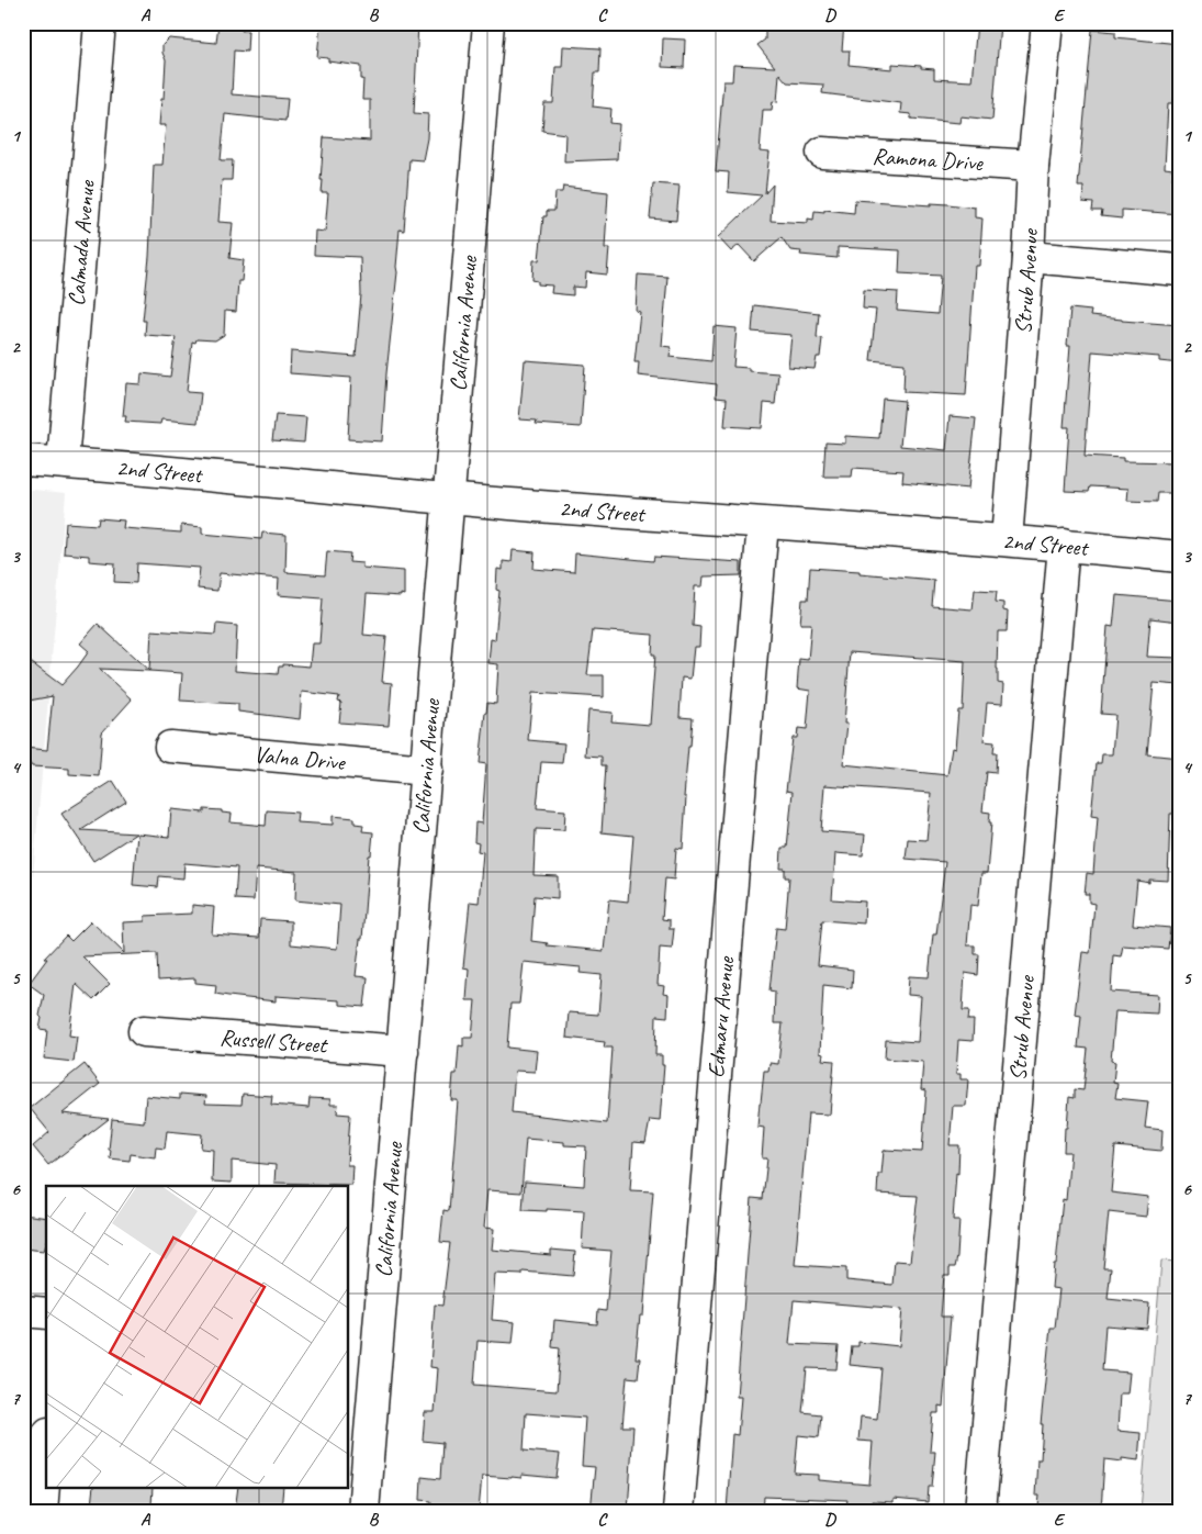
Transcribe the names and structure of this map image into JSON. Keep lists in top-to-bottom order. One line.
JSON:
{"streets":{"street":["Ramona Drive","Calmada Avenue","Strub Avenue","California Avenue","2nd Street","Valna Drive","Edmaru Avenue","Russell Street"]},"crossings":[["Ramona Drive","Strub Avenue"],["Calmada Avenue","2nd Street"],["Strub Avenue","2nd Street"],["California Avenue","2nd Street"],["California Avenue","Valna Drive"],["California Avenue","Russell Street"],["2nd Street","Edmaru Avenue"]],"grid":{"columns":["A","B","C","D","E"],"rows":["1","2","3","4","5","6","7"]}}
